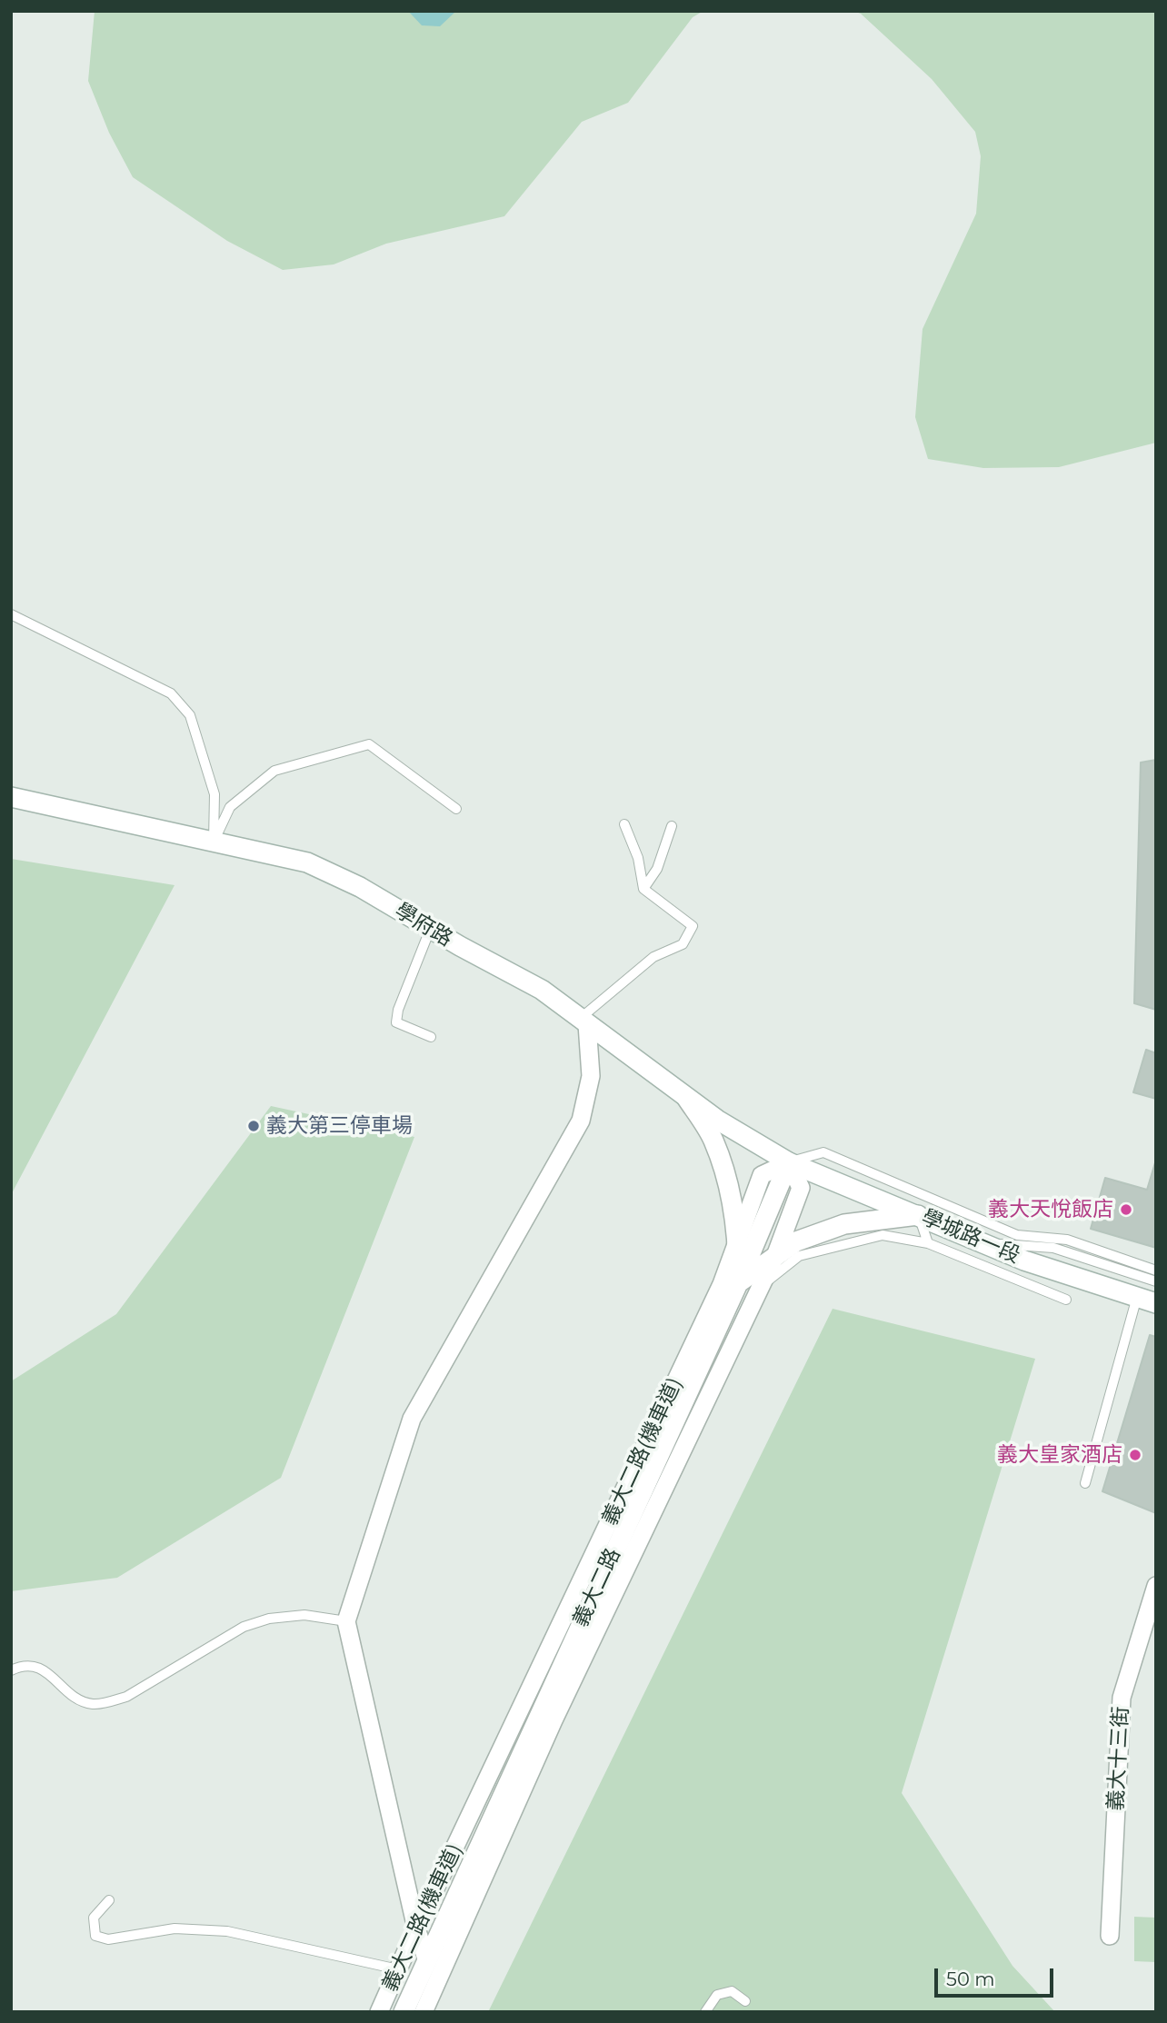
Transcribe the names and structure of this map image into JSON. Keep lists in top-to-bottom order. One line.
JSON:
{"streets":{"street":["學府路","學城路一段","義大二路(機車道)","義大二路","義大十三街"]},"crossings":[["學府路","學城路一段"],["學府路","義大二路(機車道)"],["學府路","義大二路"],["學城路一段","義大二路(機車道)"],["學城路一段","義大二路"],["義大二路(機車道)","義大二路"]],"places":["義大第三停車場","義大天悅飯店","義大皇家酒店"],"scale_bar":"50 m"}
